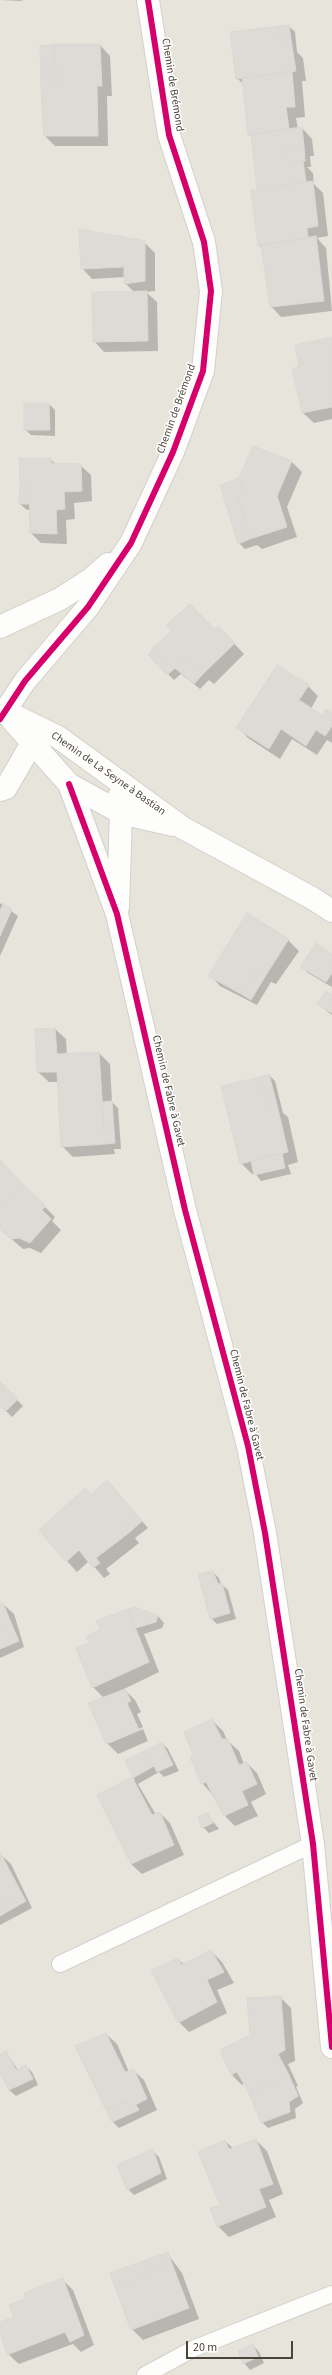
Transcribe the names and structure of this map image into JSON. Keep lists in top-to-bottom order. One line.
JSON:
{"streets":{"street":["Chemin de Brémond","Chemin de La Seyne à Bastian","Chemin de Fabre à Gavet"]},"crossings":[["Chemin de Brémond","Chemin de La Seyne à Bastian"],["Chemin de La Seyne à Bastian","Chemin de Fabre à Gavet"]],"scale_bar":"20 m"}
